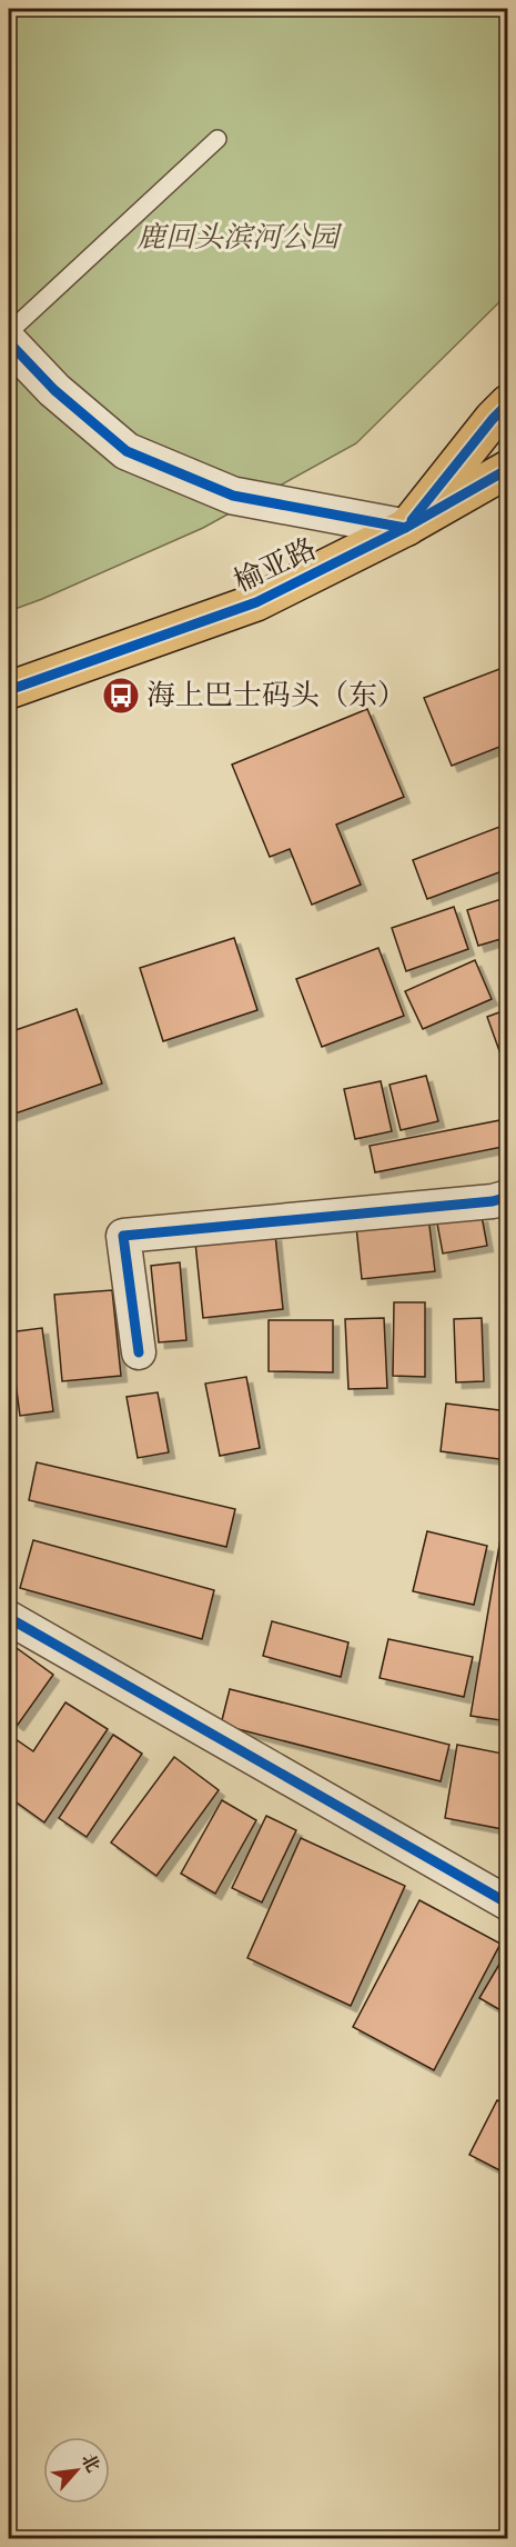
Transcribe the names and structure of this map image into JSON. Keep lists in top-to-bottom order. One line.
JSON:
{"streets":{"main road":["榆亚路"]},"parks":["鹿回头滨河公园"],"places":{"bus stop":["海上巴士码头（东）"]},"north":"top right"}
